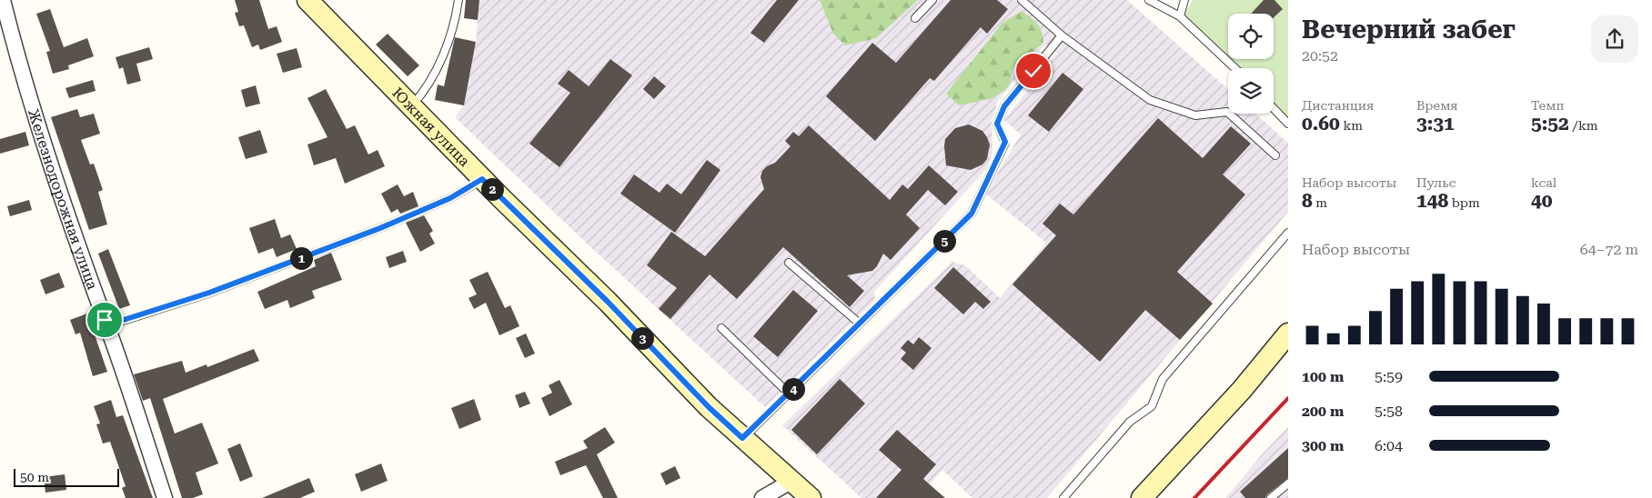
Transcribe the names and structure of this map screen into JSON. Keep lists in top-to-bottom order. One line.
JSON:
{"streets":{"street":["Южная улица","Железнодорожная улица"]},"scale_bar":"50 m","page":{"heading":["Вечерний забег","20:52"],"stats":[["Дистанция","0.60 km"],["Время","3:31"],["Темп","5:52 /km"],["Набор высоты","8 m"],["Пульс","148 bpm"],["kcal","40"]],"pins":["2","5","1","3","4"],"chart":["Набор высоты","64–72 m"],"list":[{"name":"100 m","note":"5:59"},{"name":"200 m","note":"5:58"},{"name":"300 m","note":"6:04"}],"scale":"50 m"}}
